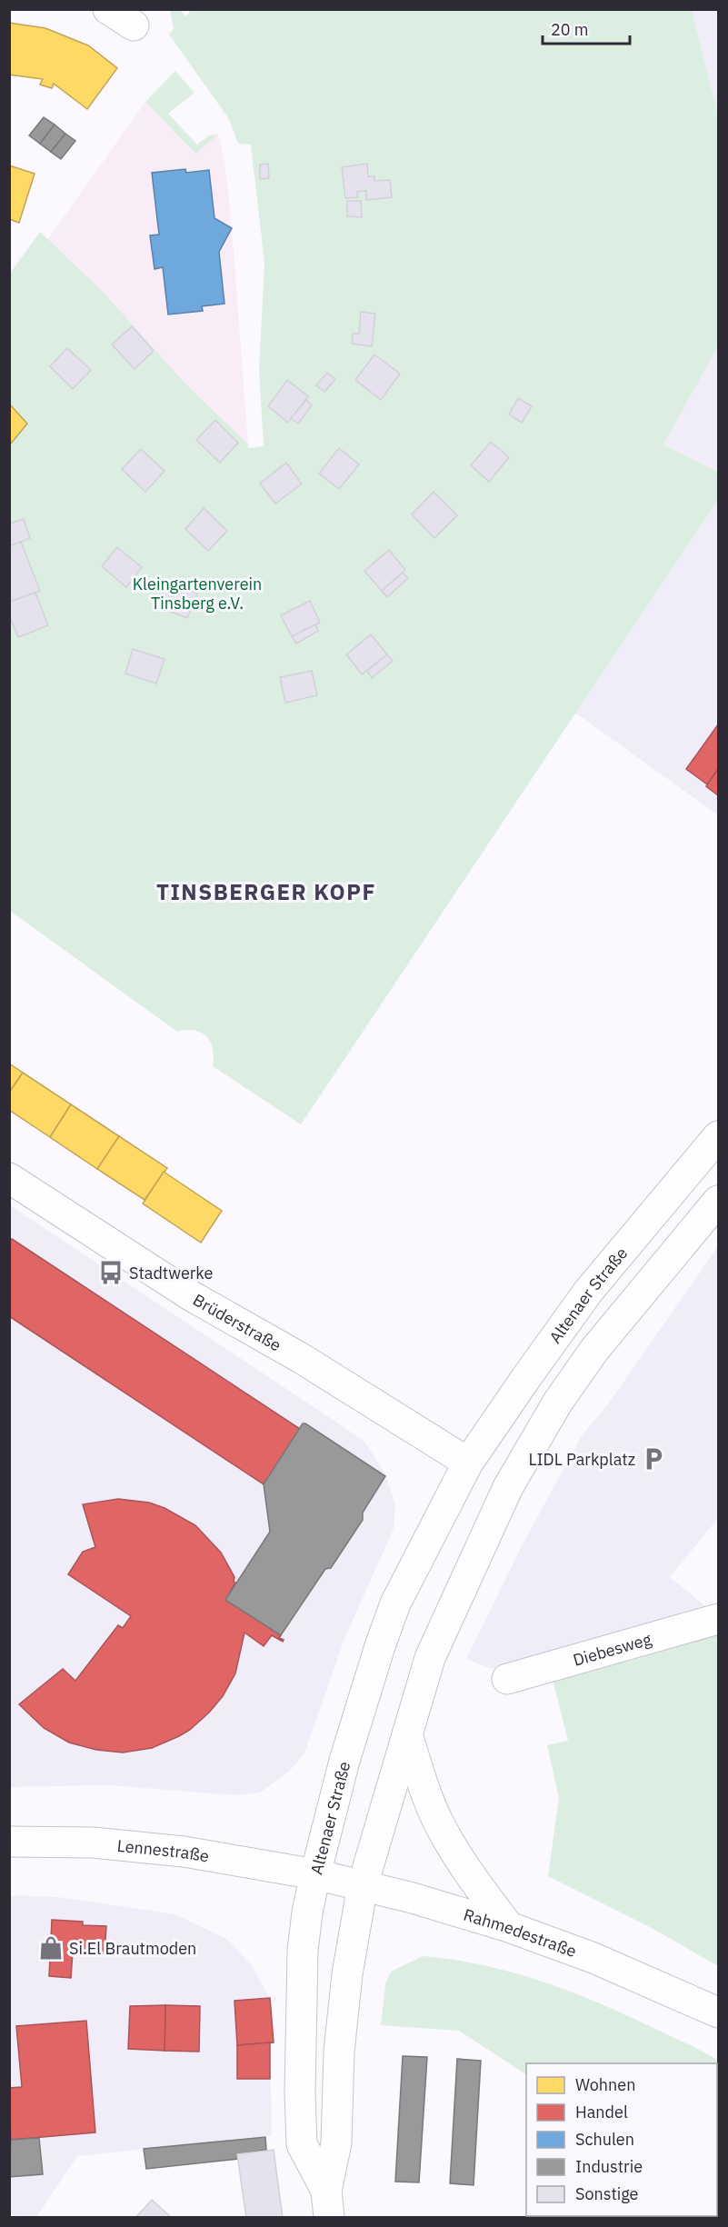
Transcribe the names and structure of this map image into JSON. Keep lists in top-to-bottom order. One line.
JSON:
{"streets":{"main road":["Altenaer Straße","Brüderstraße","Diebesweg","Lennestraße","Rahmedestraße"]},"crossings":[["Altenaer Straße","Brüderstraße"],["Altenaer Straße","Lennestraße"],["Altenaer Straße","Rahmedestraße"],["Lennestraße","Rahmedestraße"]],"districts":["TINSBERGER KOPF"],"parks":["Kleingartenverein Tinsberg e.V."],"places":{"bus stop":["Stadtwerke"],"parking":["LIDL Parkplatz"],"shop":["Si.El Brautmoden"]},"legend":["Wohnen","Handel","Schulen","Industrie","Sonstige"],"scale_bar":"20 m"}
